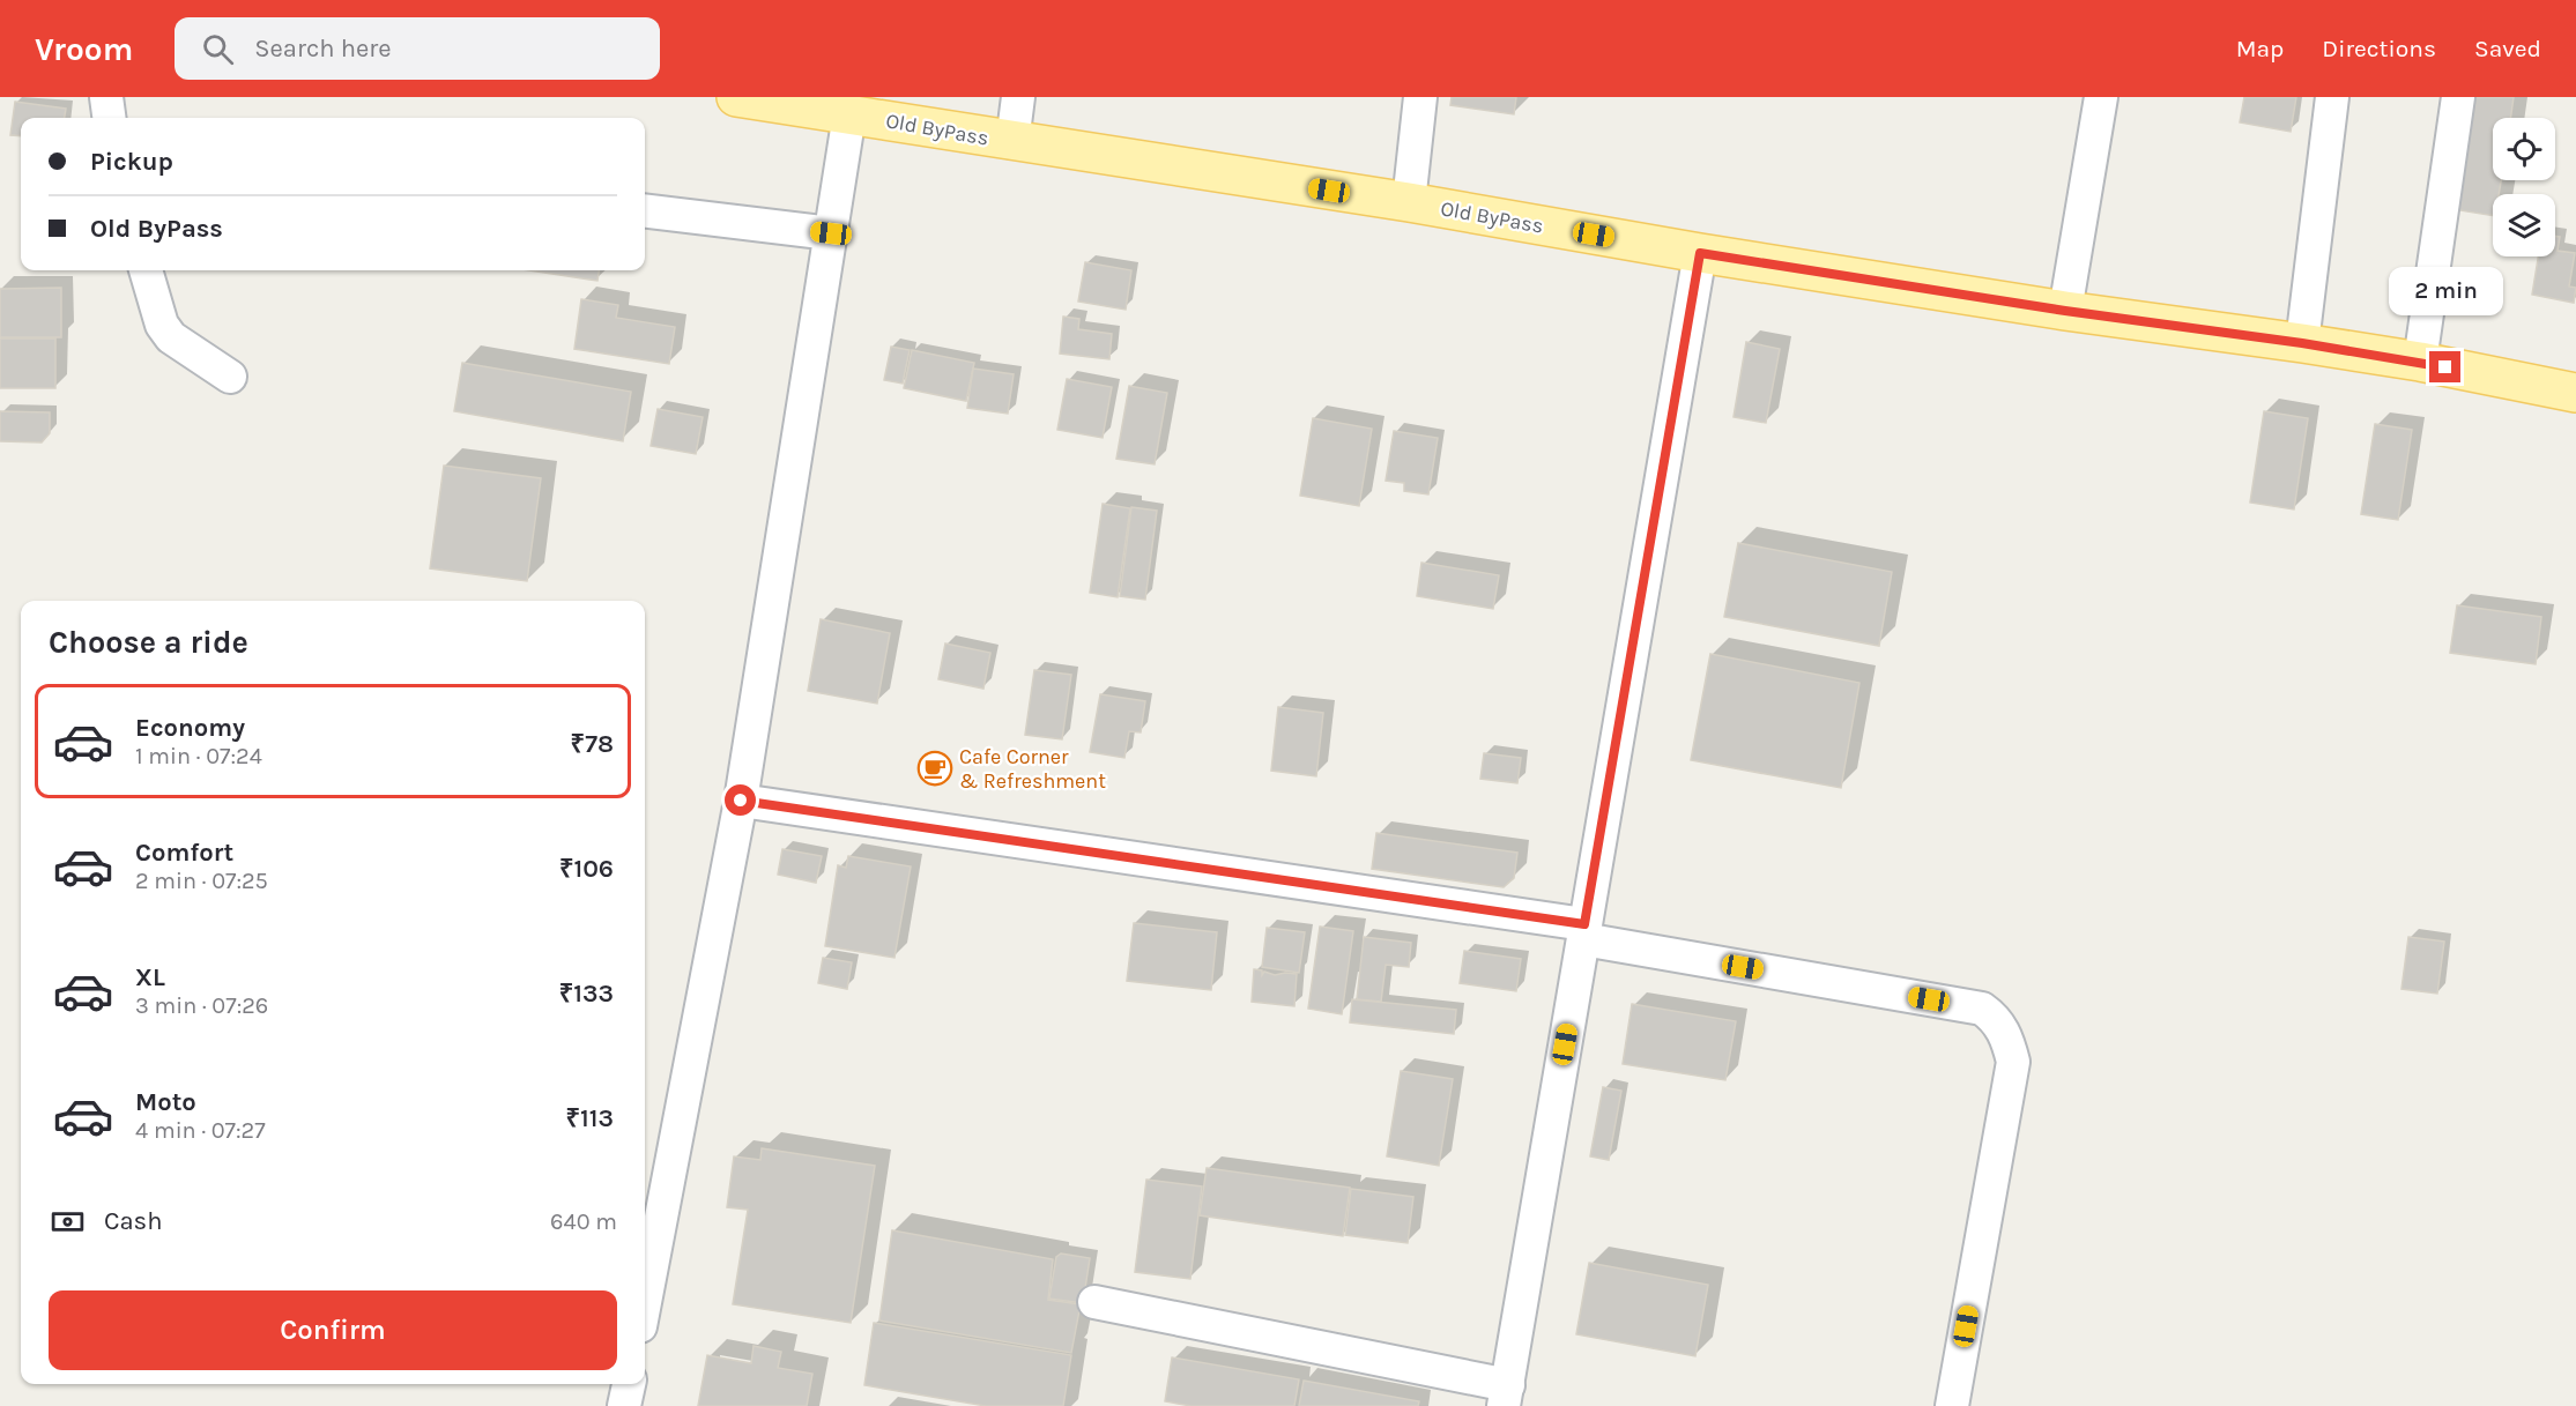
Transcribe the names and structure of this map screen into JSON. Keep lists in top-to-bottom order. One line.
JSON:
{"streets":{"main road":["Old ByPass"]},"places":{"cafe":["Cafe Corner & Refreshment"]},"page":{"header":"Vroom","search":"Search here","nav":["Map","Directions","Saved"],"banner":["Pickup","Old ByPass"],"bubble":"2 min","heading":"Choose a ride","list":[{"name":"Economy","note":"1 min · 07:24","value":"₹78"},{"name":"Comfort","note":"2 min · 07:25","value":"₹106"},{"name":"XL","note":"3 min · 07:26","value":"₹133"},{"name":"Moto","note":"4 min · 07:27","value":"₹113"}],"pay":["Cash","640 m"],"buttons":"Confirm"}}
